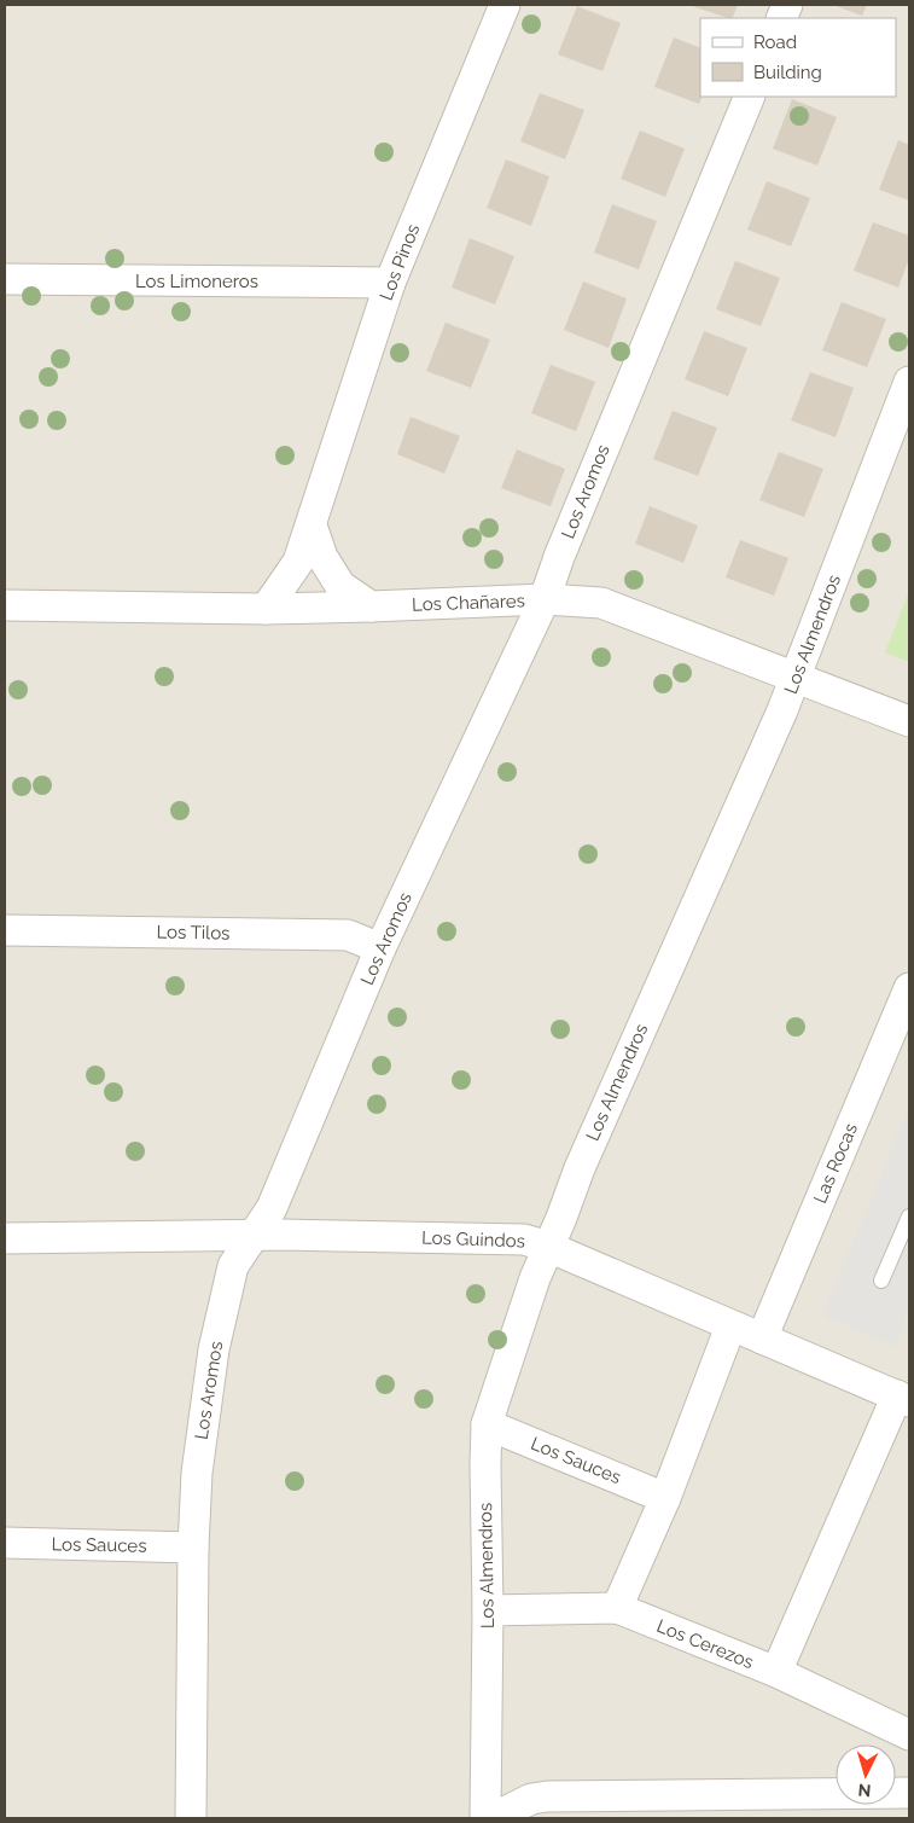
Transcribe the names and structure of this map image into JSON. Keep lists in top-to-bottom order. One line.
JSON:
{"streets":{"street":["Los Pinos","Los Limoneros","Los Aromos","Los Chañares","Los Almendros","Los Tilos","Las Rocas","Los Guindos","Los Sauces","Los Cerezos"]},"crossings":[["Los Pinos","Los Limoneros"],["Los Pinos","Los Chañares"],["Los Aromos","Los Chañares"],["Los Aromos","Los Tilos"],["Los Aromos","Los Guindos"],["Los Aromos","Los Sauces"],["Los Chañares","Los Almendros"],["Los Almendros","Los Guindos"],["Los Almendros","Los Sauces"],["Los Almendros","Los Cerezos"],["Las Rocas","Los Guindos"]],"legend":["Road","Building"],"north":"bottom"}
